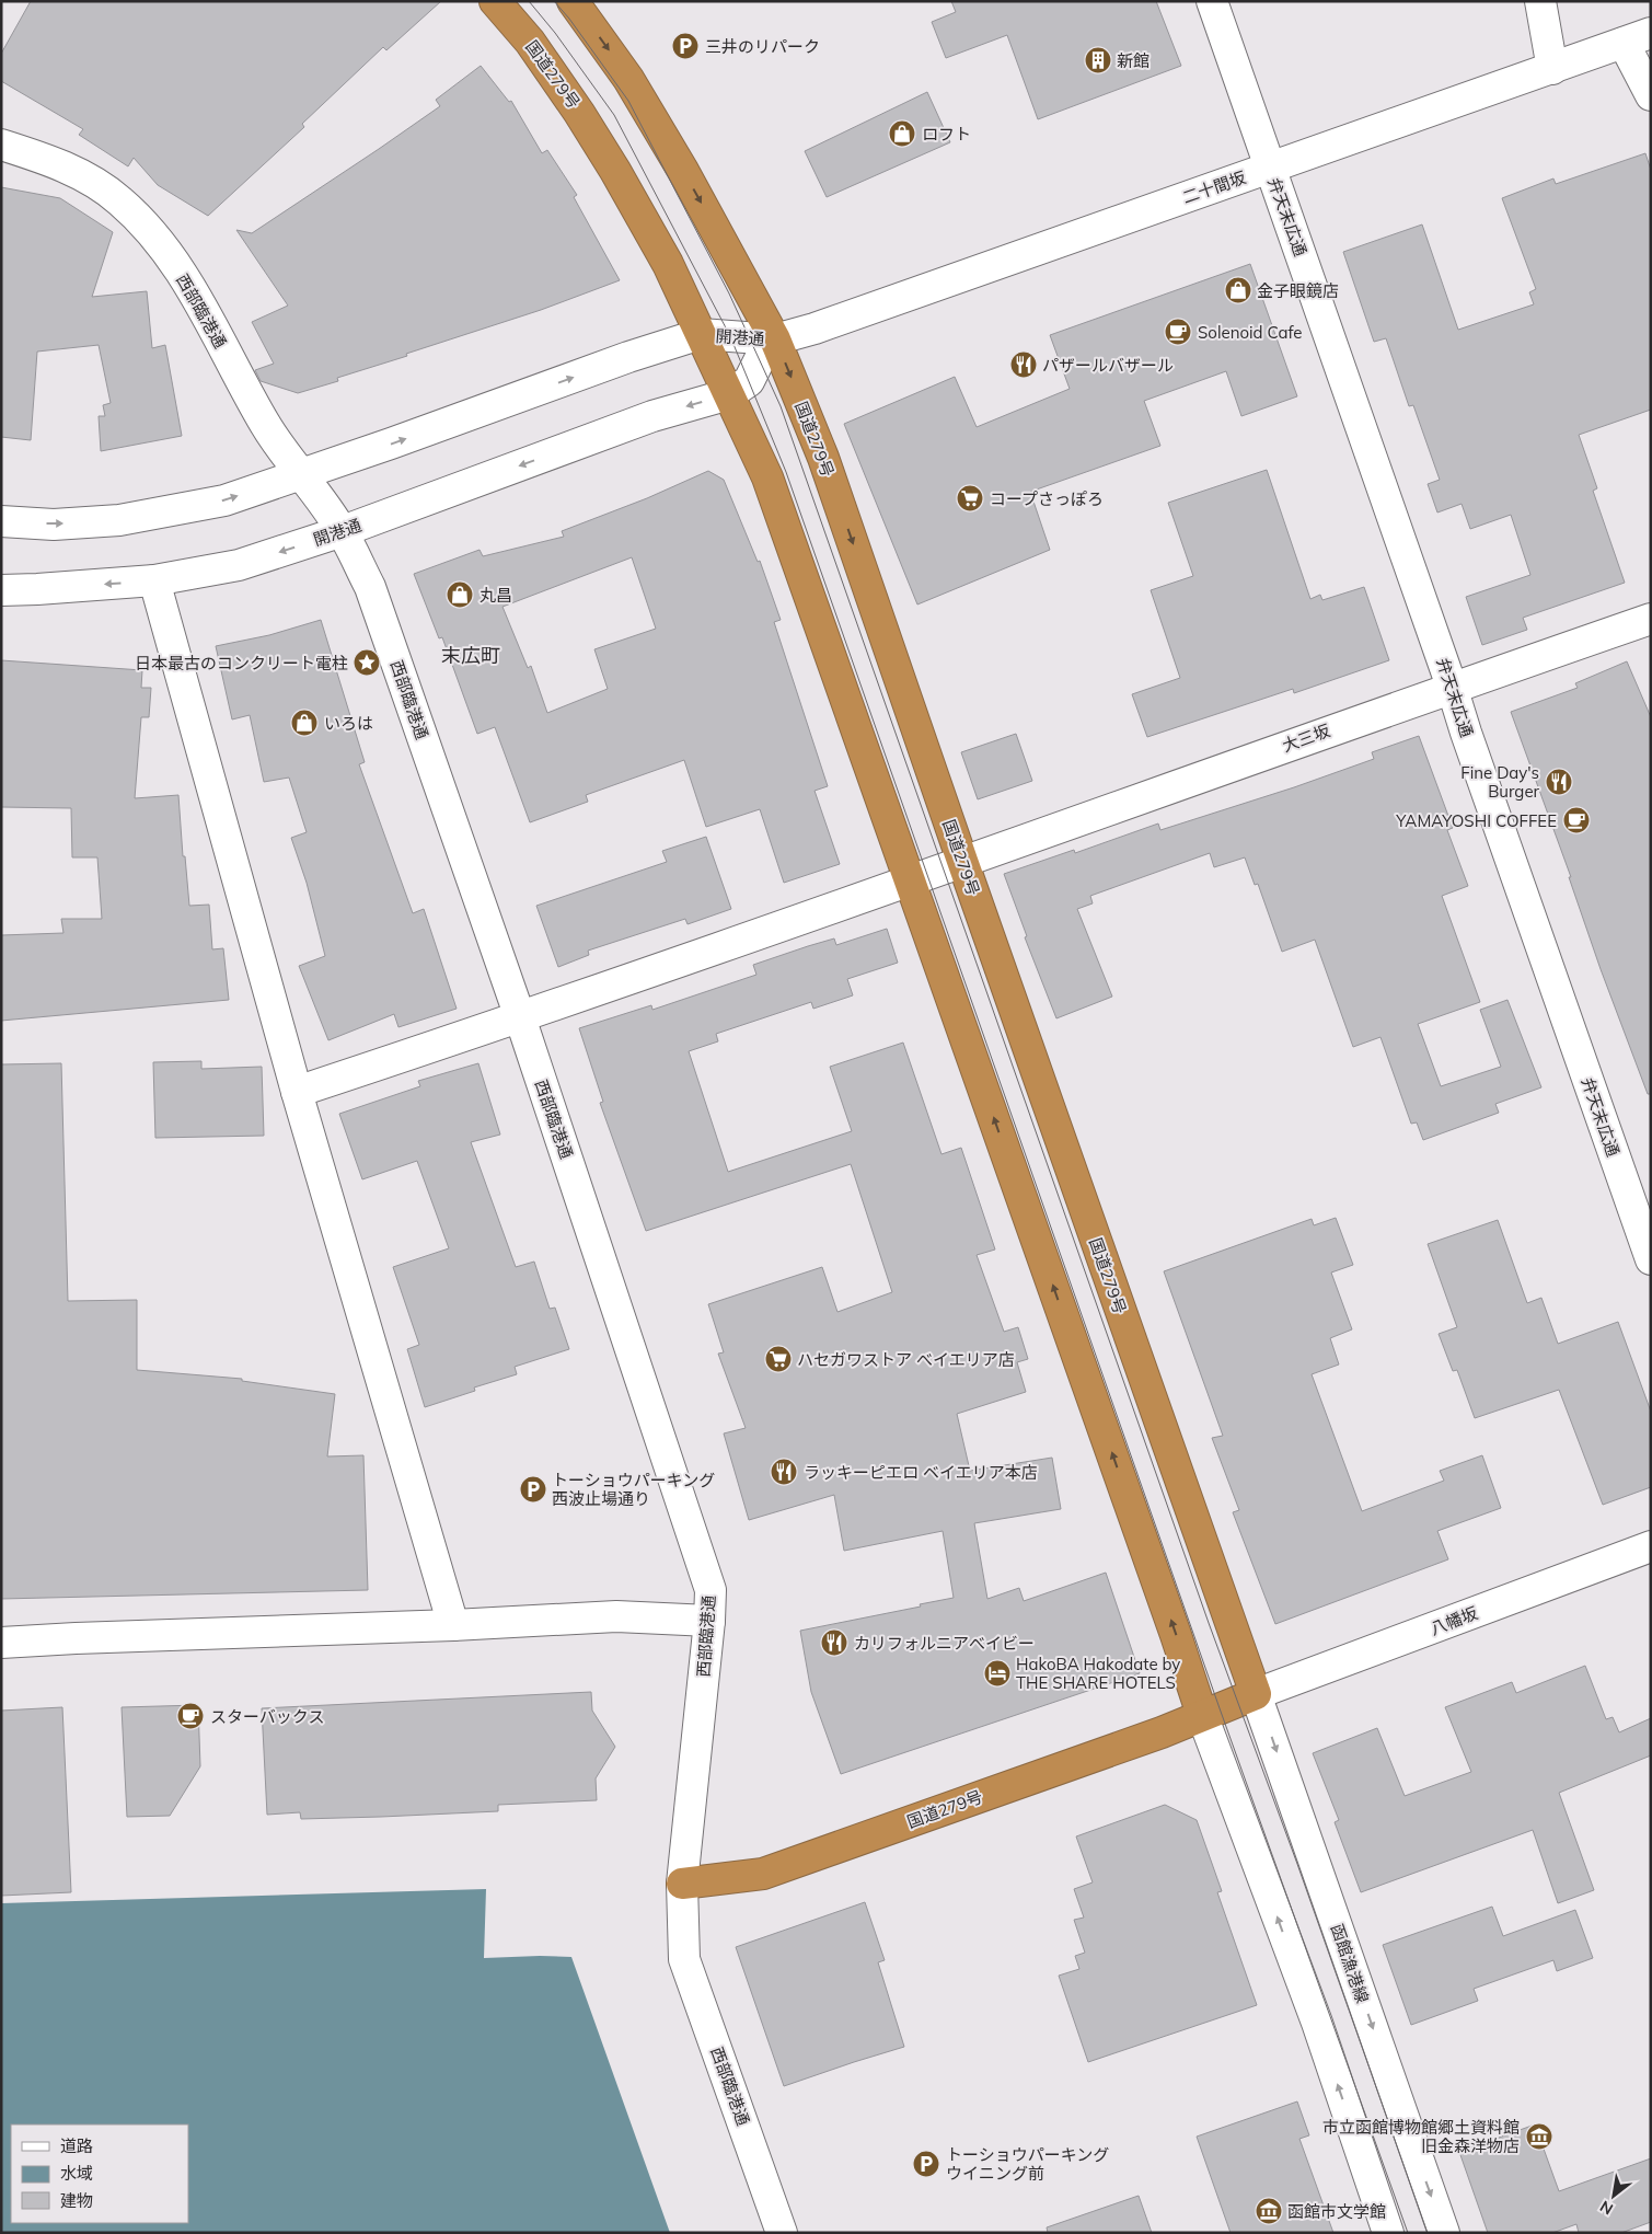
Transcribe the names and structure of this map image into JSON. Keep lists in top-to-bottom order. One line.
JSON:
{"streets":{"highway":["国道279号"],"street":["二十間坂","弁天末広通","西部臨港通","開港通","大三坂","八幡坂","函館漁港線"]},"crossings":[["国道279号","二十間坂"],["国道279号","西部臨港通"],["国道279号","開港通"],["国道279号","大三坂"],["国道279号","八幡坂"],["国道279号","函館漁港線"],["二十間坂","弁天末広通"],["二十間坂","開港通"],["弁天末広通","大三坂"],["西部臨港通","開港通"],["西部臨港通","大三坂"],["八幡坂","函館漁港線"]],"districts":["末広町"],"places":{"parking":["三井のリパーク","トーショウパーキング 西波止場通り","トーショウパーキング ウイニング前"],"building":["新館"],"shop":["ロフト","金子眼鏡店","丸昌","いろは"],"cafe":["Solenoid Cafe","YAMAYOSHI COFFEE","スターバックス"],"restaurant":["パザールバザール","Fine Day's Burger","ラッキーピエロ ベイエリア本店","カリフォルニアべイビー"],"supermarket":["コープさっぽろ","ハセガワストア べイエリア店"],"place":["日本最古のコンクリート電柱"],"hotel":["HakoBA Hakodate by THE SHARE HOTELS"],"museum":["市立函館博物館郷土資料館 旧金森洋物店","函館市文学館"]},"legend":["道路","水域","建物"],"north":"bottom left"}
